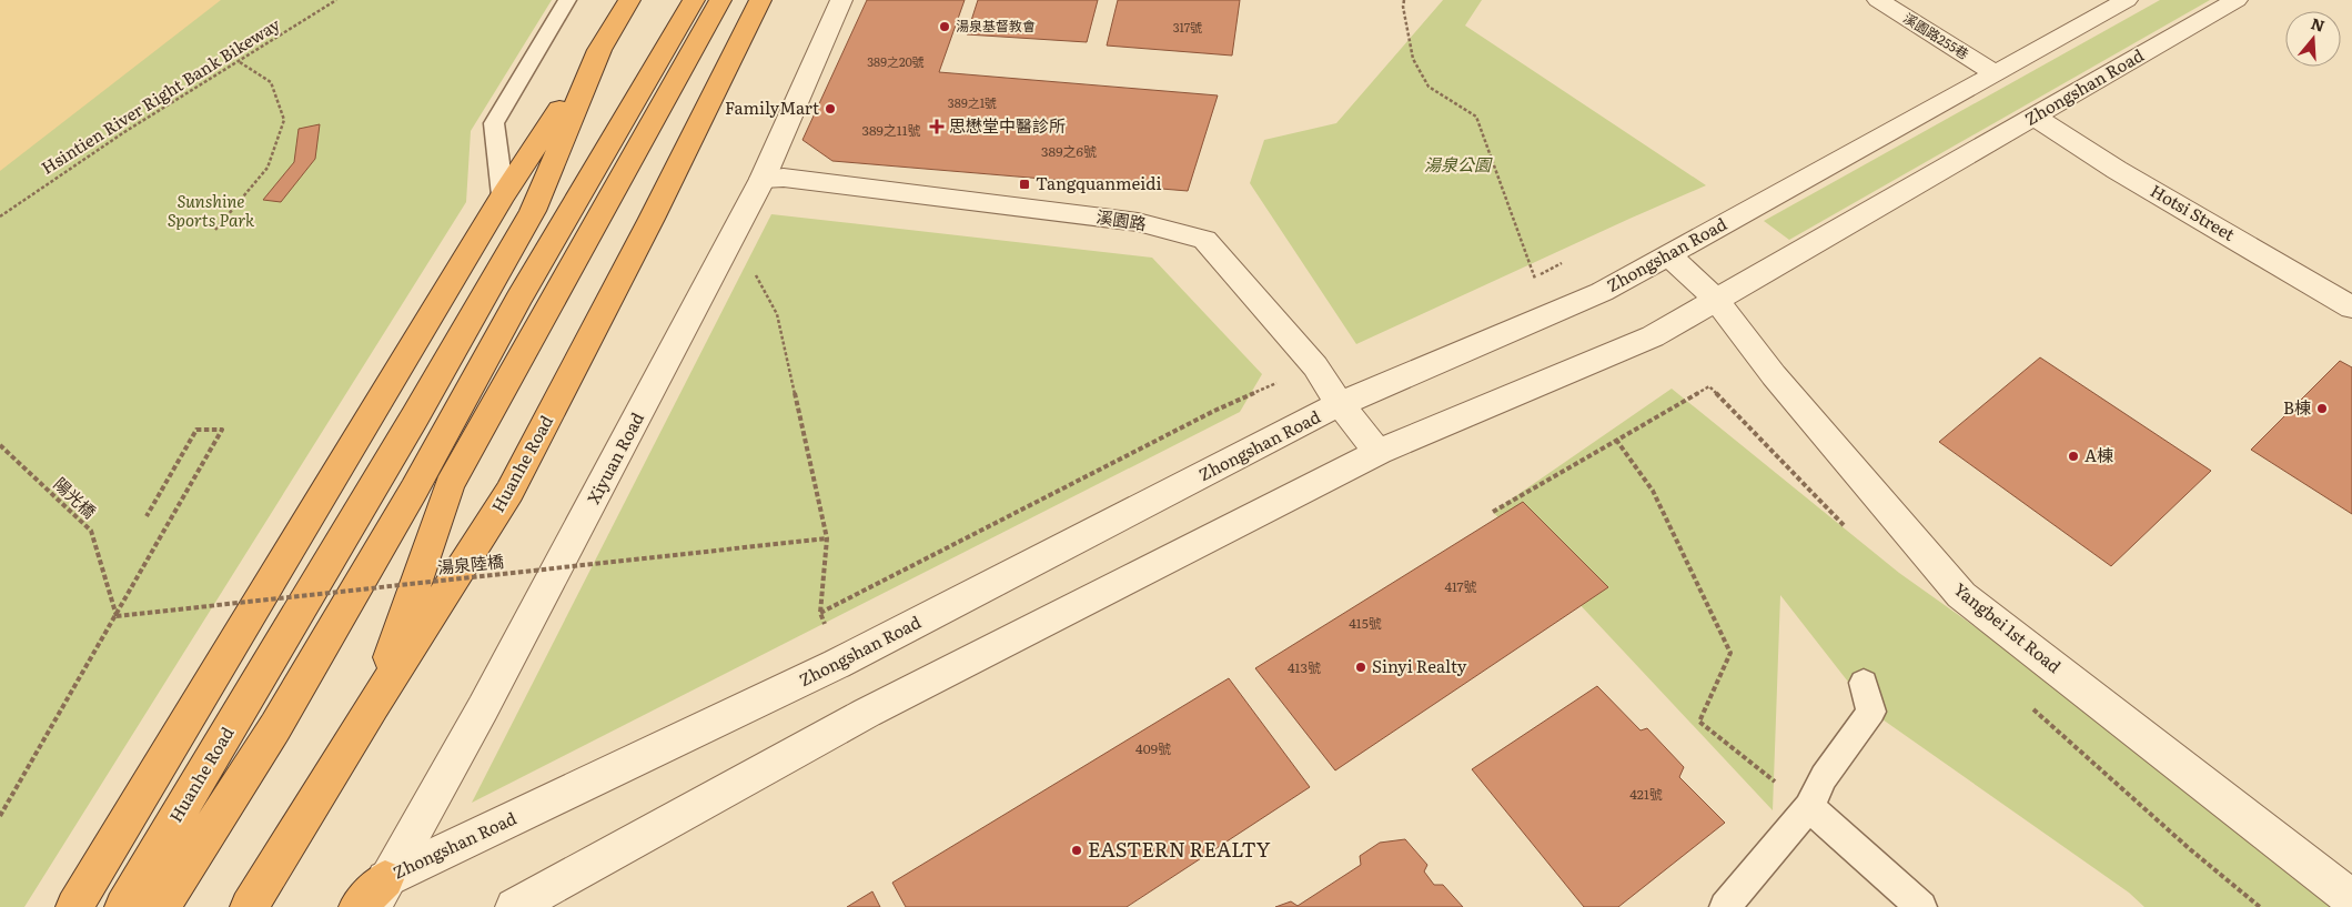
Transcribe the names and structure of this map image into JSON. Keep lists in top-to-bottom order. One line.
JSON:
{"streets":{"highway":["Huanhe Road"],"street":["溪園路255巷","Zhongshan Road","Hotsi Street","溪園路","Xiyuan Road","Yangbei 1st Road"],"path":["Hsintien River Right Bank Bikeway","陽光橋","湯泉陸橋"]},"crossings":[["溪園路255巷","Zhongshan Road"],["Zhongshan Road","Hotsi Street"],["Zhongshan Road","溪園路"],["Zhongshan Road","Xiyuan Road"],["Zhongshan Road","Yangbei 1st Road"],["溪園路","Xiyuan Road"],["陽光橋","湯泉陸橋"]],"parks":["湯泉公園","Sunshine Sports Park"],"places":{"other":["湯泉基督教會","FamilyMart","B棟","A棟","Sinyi Realty","EASTERN REALTY"],"health":["思懋堂中醫診所"],"transit":["Tangquanmeidi"]},"house_numbers":["317號","389之20號","389之1號","389之11號","389之6號","417號","415號","413號","409號","421號"],"north":"top"}
